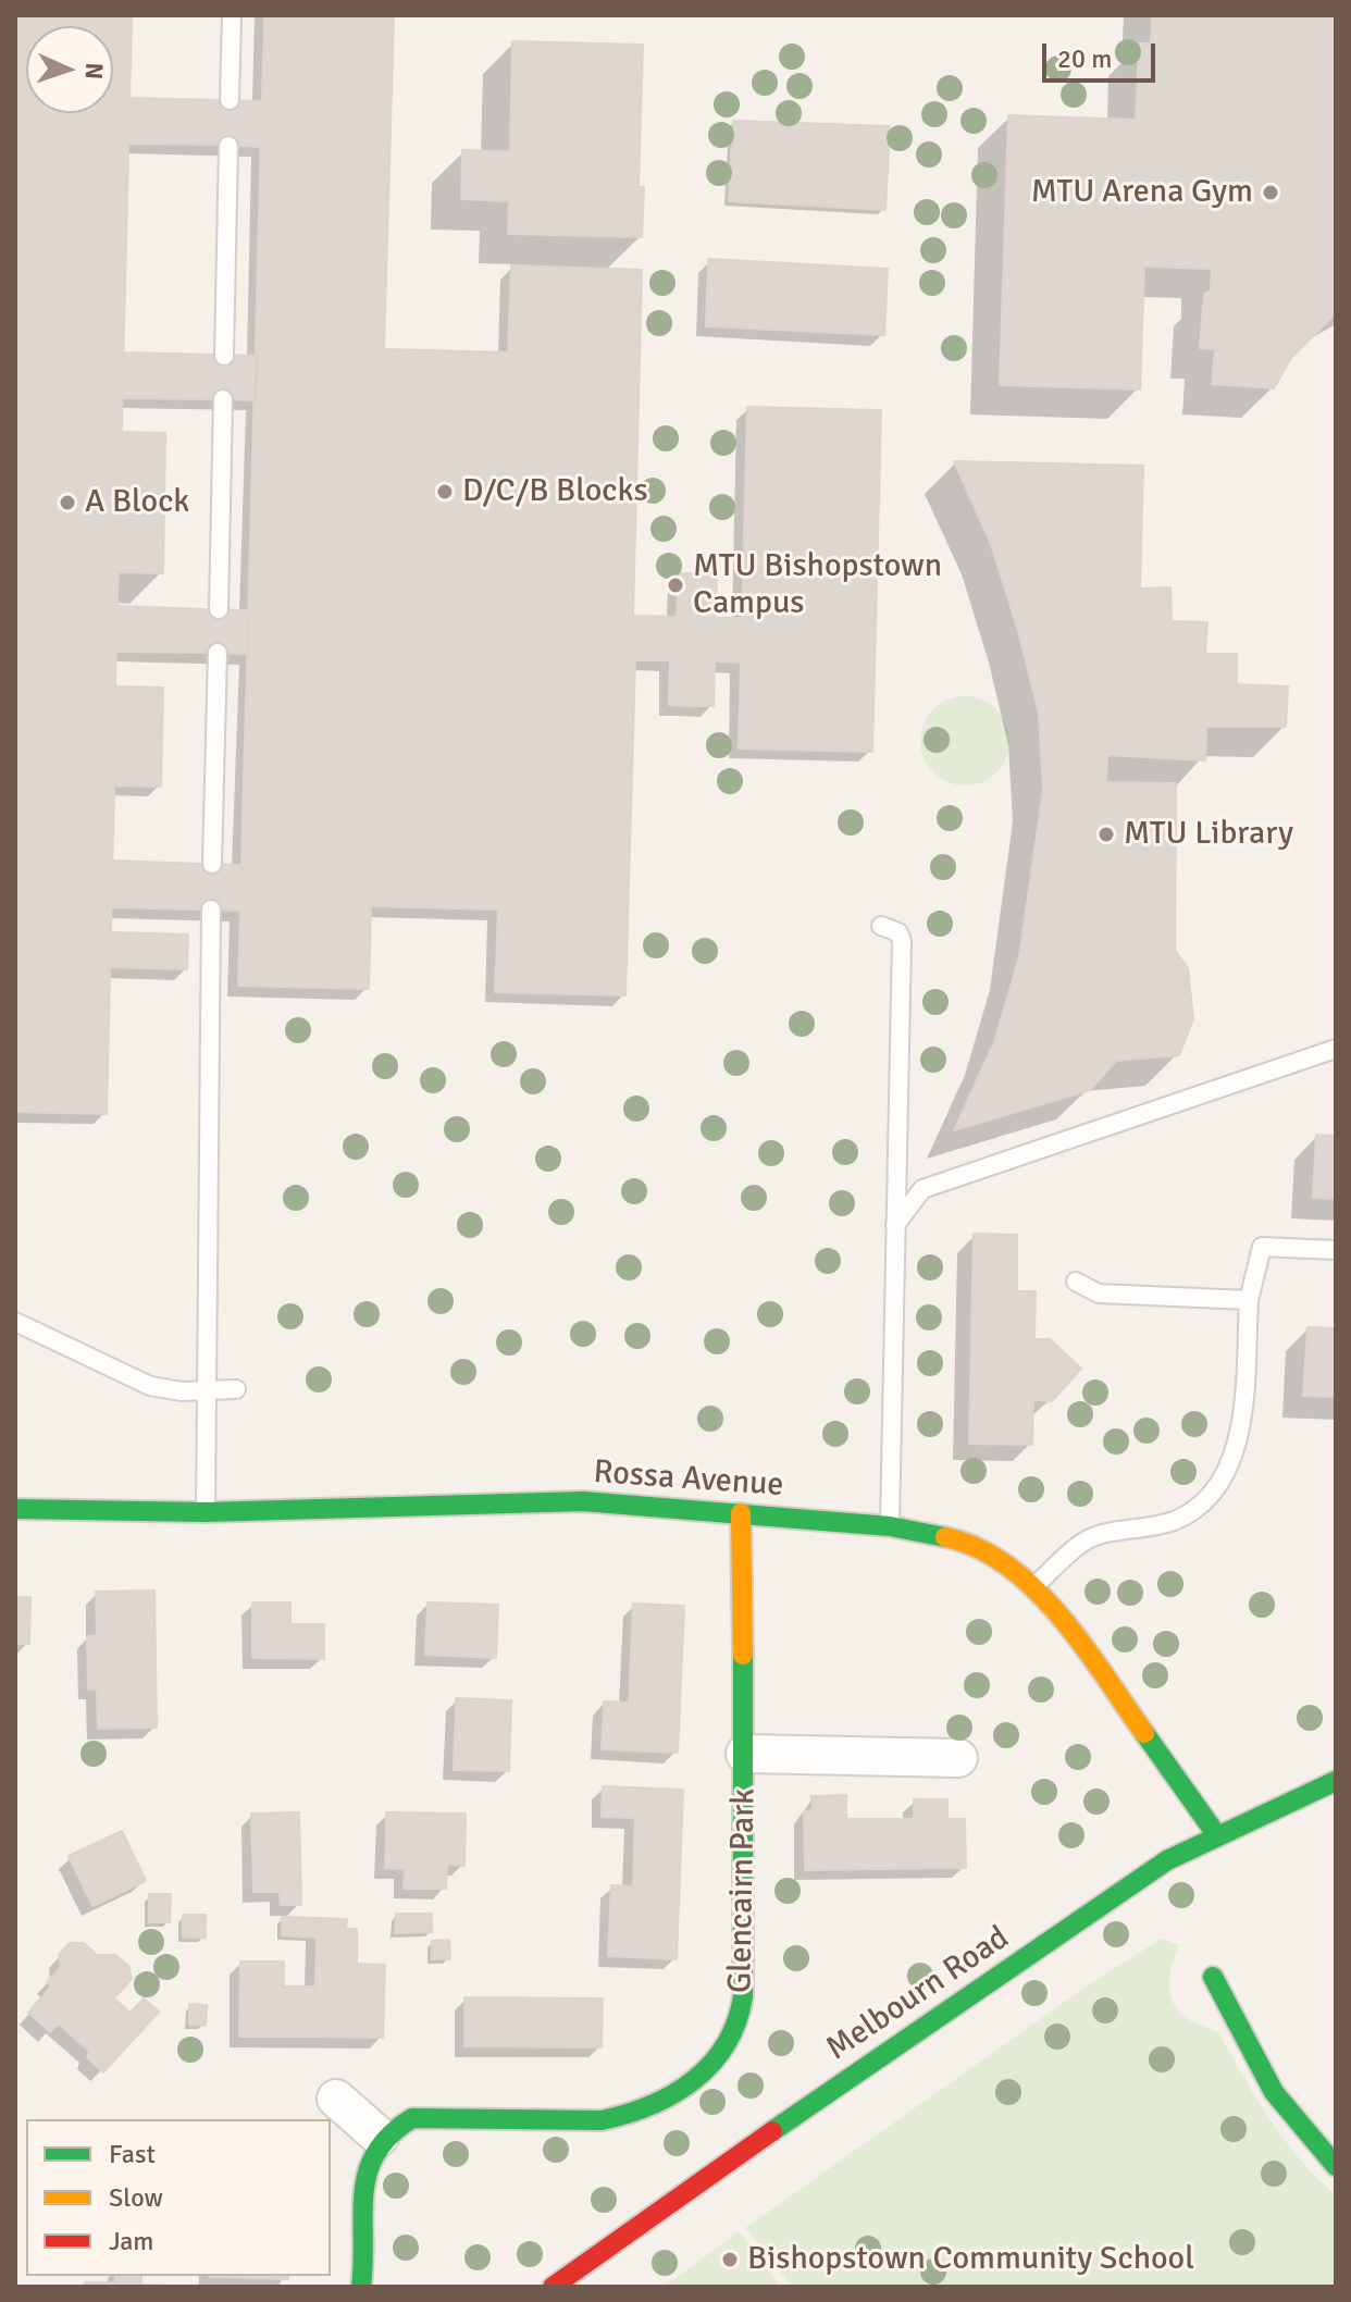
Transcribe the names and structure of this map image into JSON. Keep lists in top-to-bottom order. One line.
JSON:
{"streets":{"street":["Rossa Avenue","Glencairn Park","Melbourn Road"]},"crossings":[["Rossa Avenue","Glencairn Park"],["Rossa Avenue","Melbourn Road"]],"places":["MTU Arena Gym","D/C/B Blocks","A Block","MTU Bishopstown Campus","MTU Library","Bishopstown Community School"],"legend":["Fast","Slow","Jam"],"scale_bar":"20 m","north":"right"}
